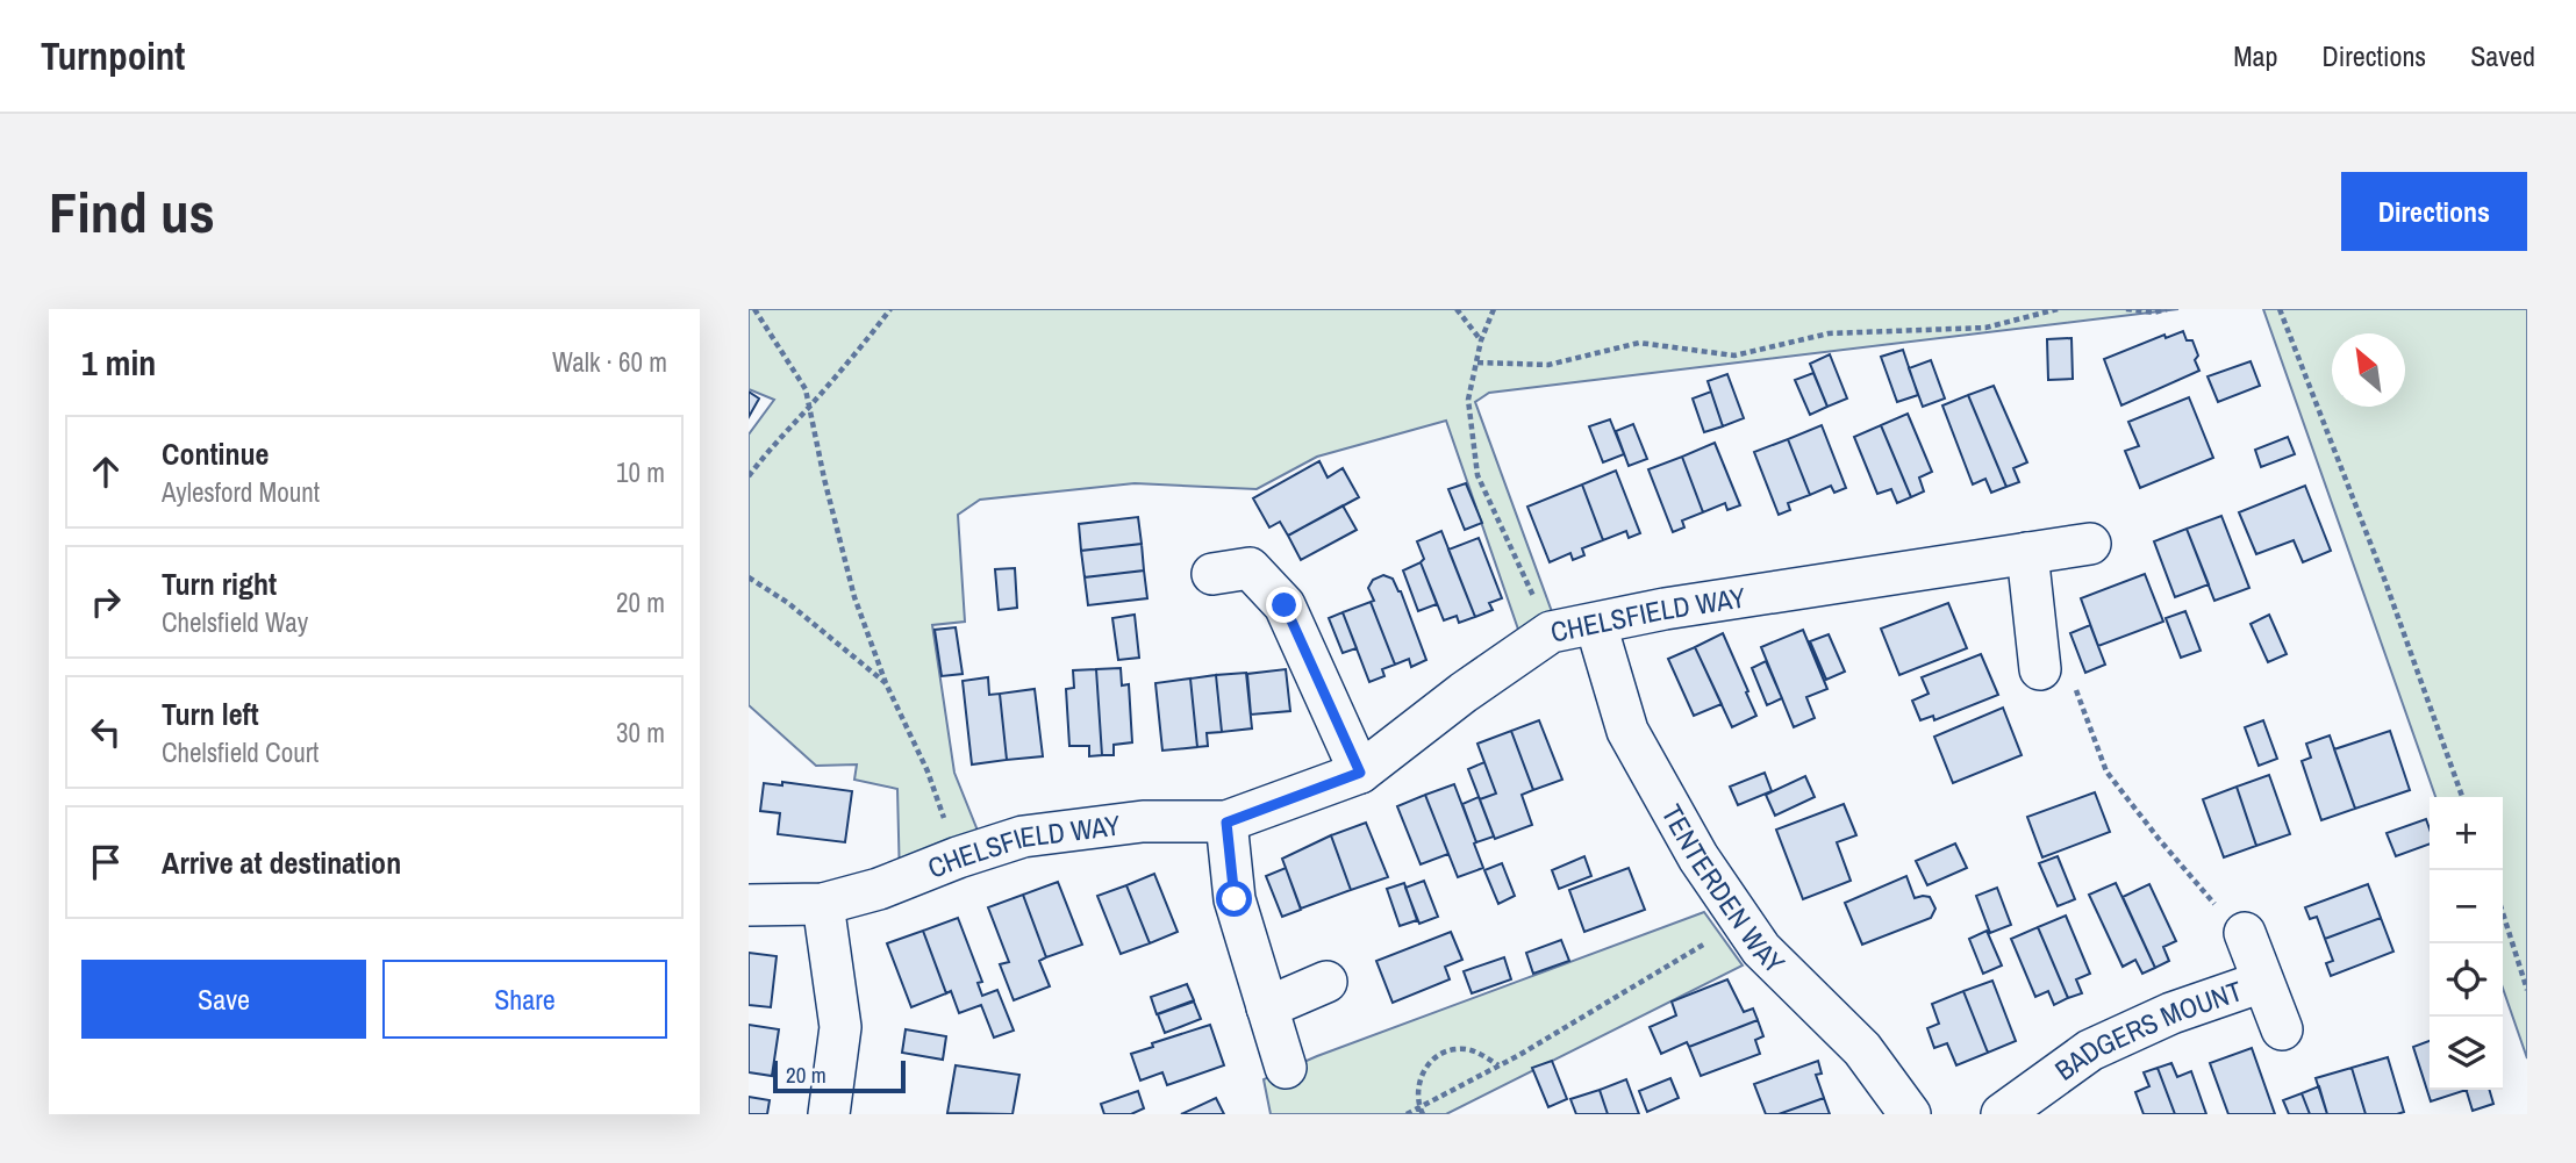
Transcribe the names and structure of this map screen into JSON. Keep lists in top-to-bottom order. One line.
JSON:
{"streets":{"street":["CHELSFIELD WAY","TENTERDEN WAY","BADGERS MOUNT"]},"crossings":[["CHELSFIELD WAY","TENTERDEN WAY"]],"scale_bar":"20 m","north":"top left","page":{"header":"Turnpoint","nav":["Map","Directions","Saved"],"buttons":["Directions",["Save","Share"]],"title":"Find us","heading":["1 min","Walk · 60 m"],"list":[["Continue","Aylesford Mount","10 m"],["Turn right","Chelsfield Way","20 m"],["Turn left","Chelsfield Court","30 m"],"Arrive at destination"],"map_buttons":["+","−"],"scale":"20 m"}}
